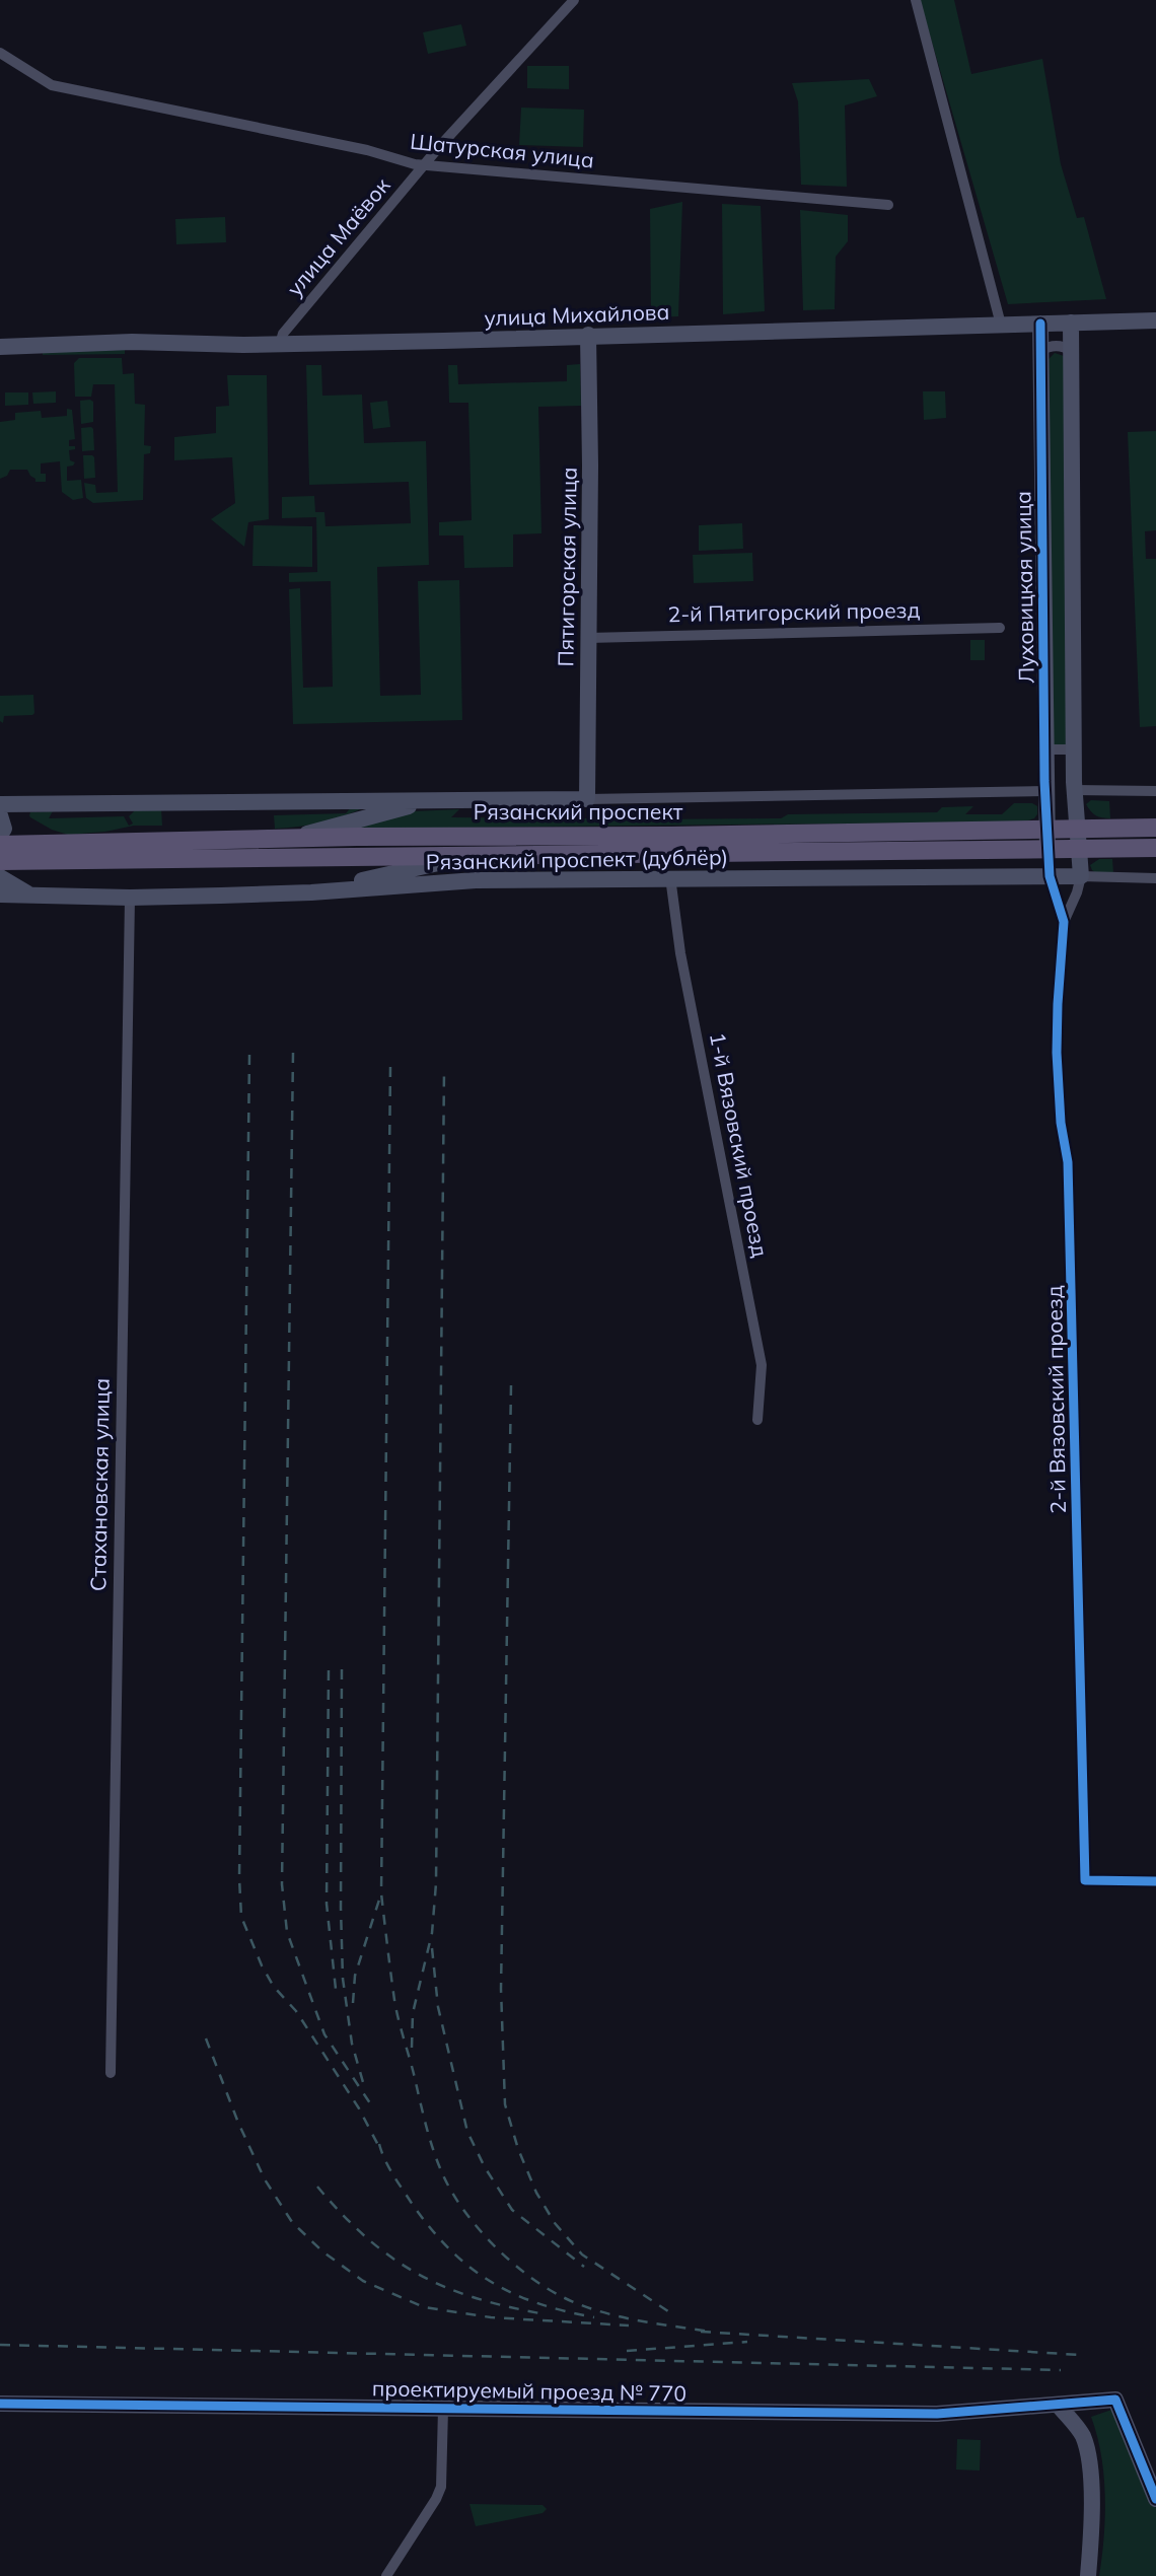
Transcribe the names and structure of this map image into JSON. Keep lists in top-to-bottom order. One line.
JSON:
{"streets":{"main road":["Рязанский проспект"],"street":["Шатурская улица","улица Маёвок","улица Михайлова","Пятигорская улица","Луховицкая улица","2-й Пятигорский проезд","Рязанский проспект (дублёр)","1-й Вязовский проезд","2-й Вязовский проезд","Стахановская улица","проектируемый проезд № 770"]},"crossings":[["Шатурская улица","улица Маёвок"],["улица Маёвок","улица Михайлова"],["улица Михайлова","Пятигорская улица"],["улица Михайлова","Луховицкая улица"],["Пятигорская улица","2-й Пятигорский проезд"],["Луховицкая улица","Рязанский проспект"],["Луховицкая улица","2-й Вязовский проезд"],["Рязанский проспект","2-й Вязовский проезд"],["Рязанский проспект (дублёр)","1-й Вязовский проезд"],["Рязанский проспект (дублёр)","2-й Вязовский проезд"],["Рязанский проспект (дублёр)","Стахановская улица"]]}
